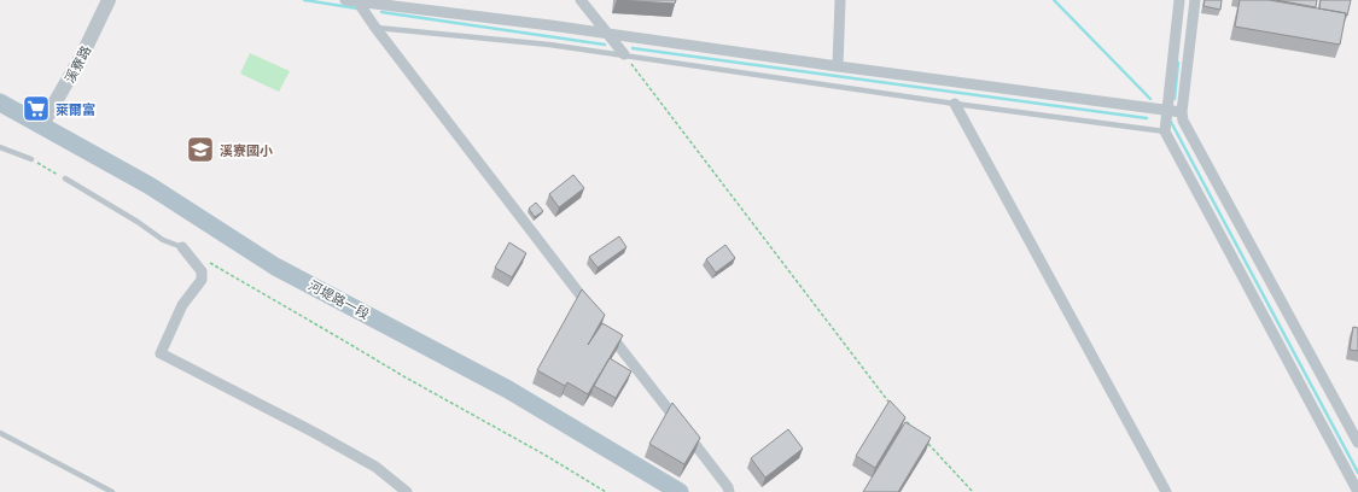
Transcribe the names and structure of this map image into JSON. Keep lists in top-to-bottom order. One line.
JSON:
{"streets":{"main road":["河堤路一段"],"street":["溪寮路"]},"crossings":[["溪寮路","河堤路一段"]],"places":{"supermarket":["萊爾富"],"school or university":["溪寮國小"]}}
